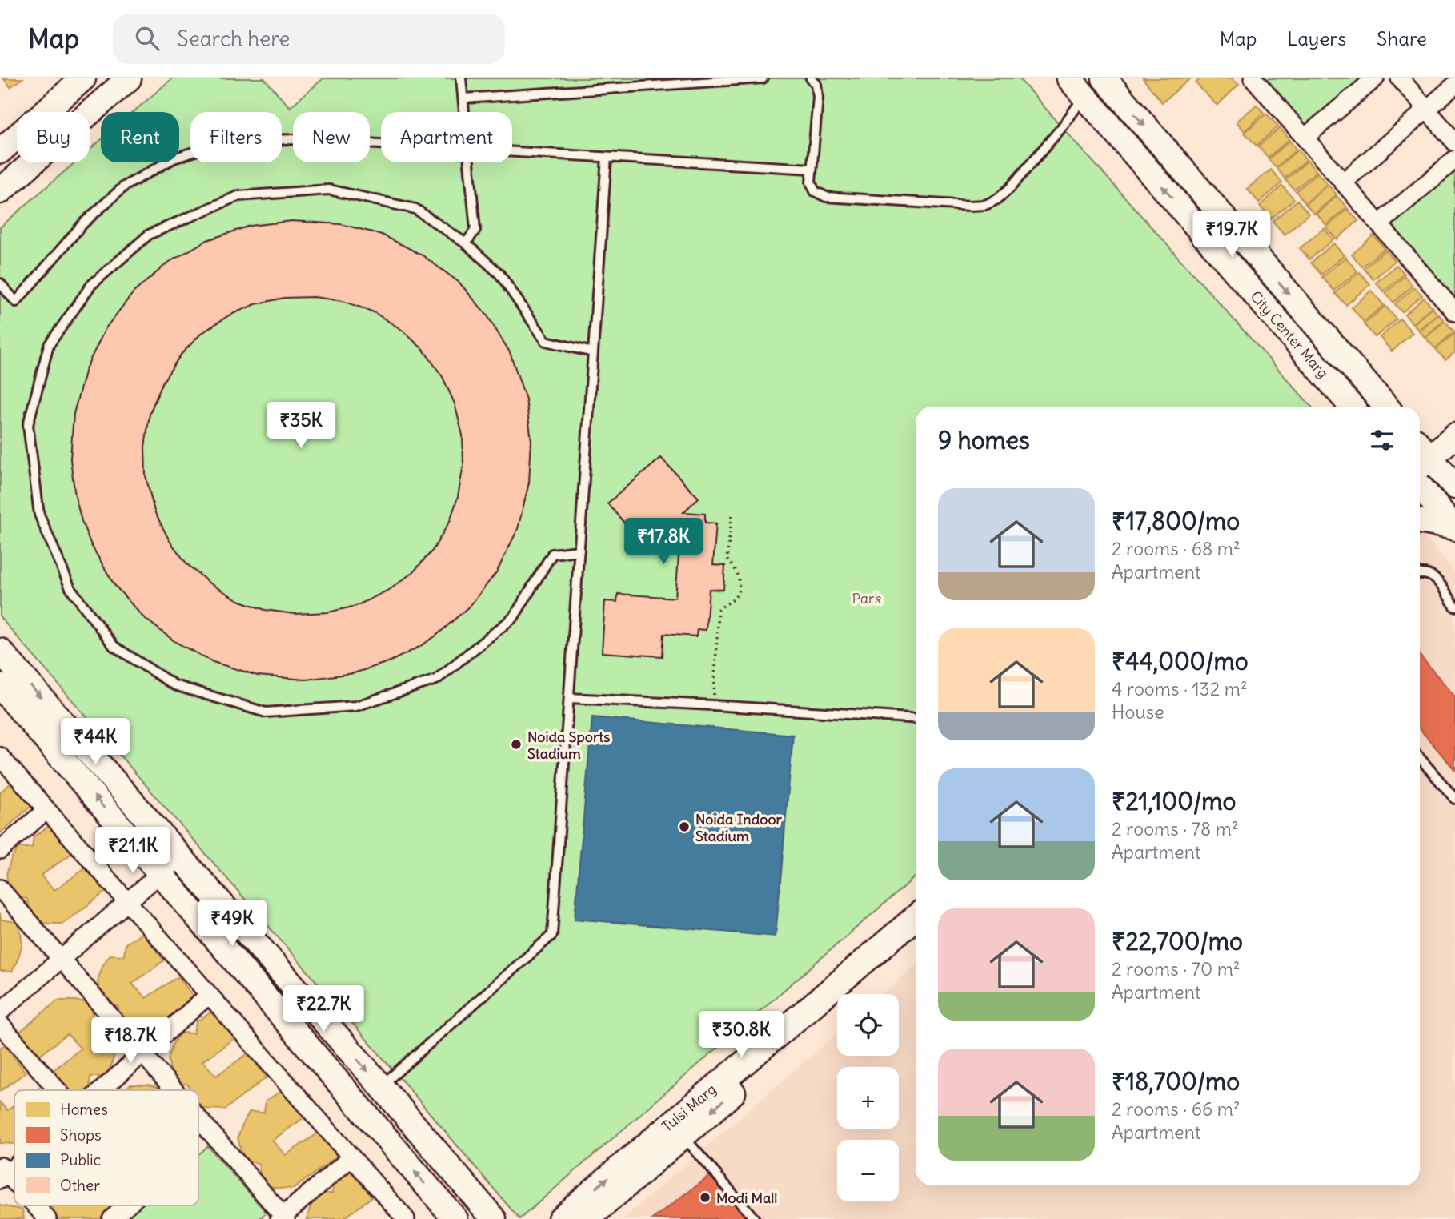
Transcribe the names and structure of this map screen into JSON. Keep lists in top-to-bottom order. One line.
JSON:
{"streets":{"street":["City Center Marg","Tulsi Marg"]},"parks":["Park"],"places":["Noida Sports Stadium","Noida Indoor Stadium","Modi Mall"],"legend":["Homes","Shops","Public","Other"],"page":{"header":"Map","search":"Search here","nav":["Map","Layers","Share"],"chip":["Buy","Rent","Filters","New","Apartment"],"price":["₹19.7K","₹35K","₹17.8K","₹44K","₹21.1K","₹49K","₹22.7K","₹30.8K","₹18.7K"],"heading":"9 homes","list":[{"name":"₹17,800/mo","note":"2 rooms · 68 m² · Apartment"},{"name":"₹44,000/mo","note":"4 rooms · 132 m² · House"},{"name":"₹21,100/mo","note":"2 rooms · 78 m² · Apartment"},{"name":"₹22,700/mo","note":"2 rooms · 70 m² · Apartment"},{"name":"₹18,700/mo","note":"2 rooms · 66 m² · Apartment"}],"map_buttons":["+","−"]}}
